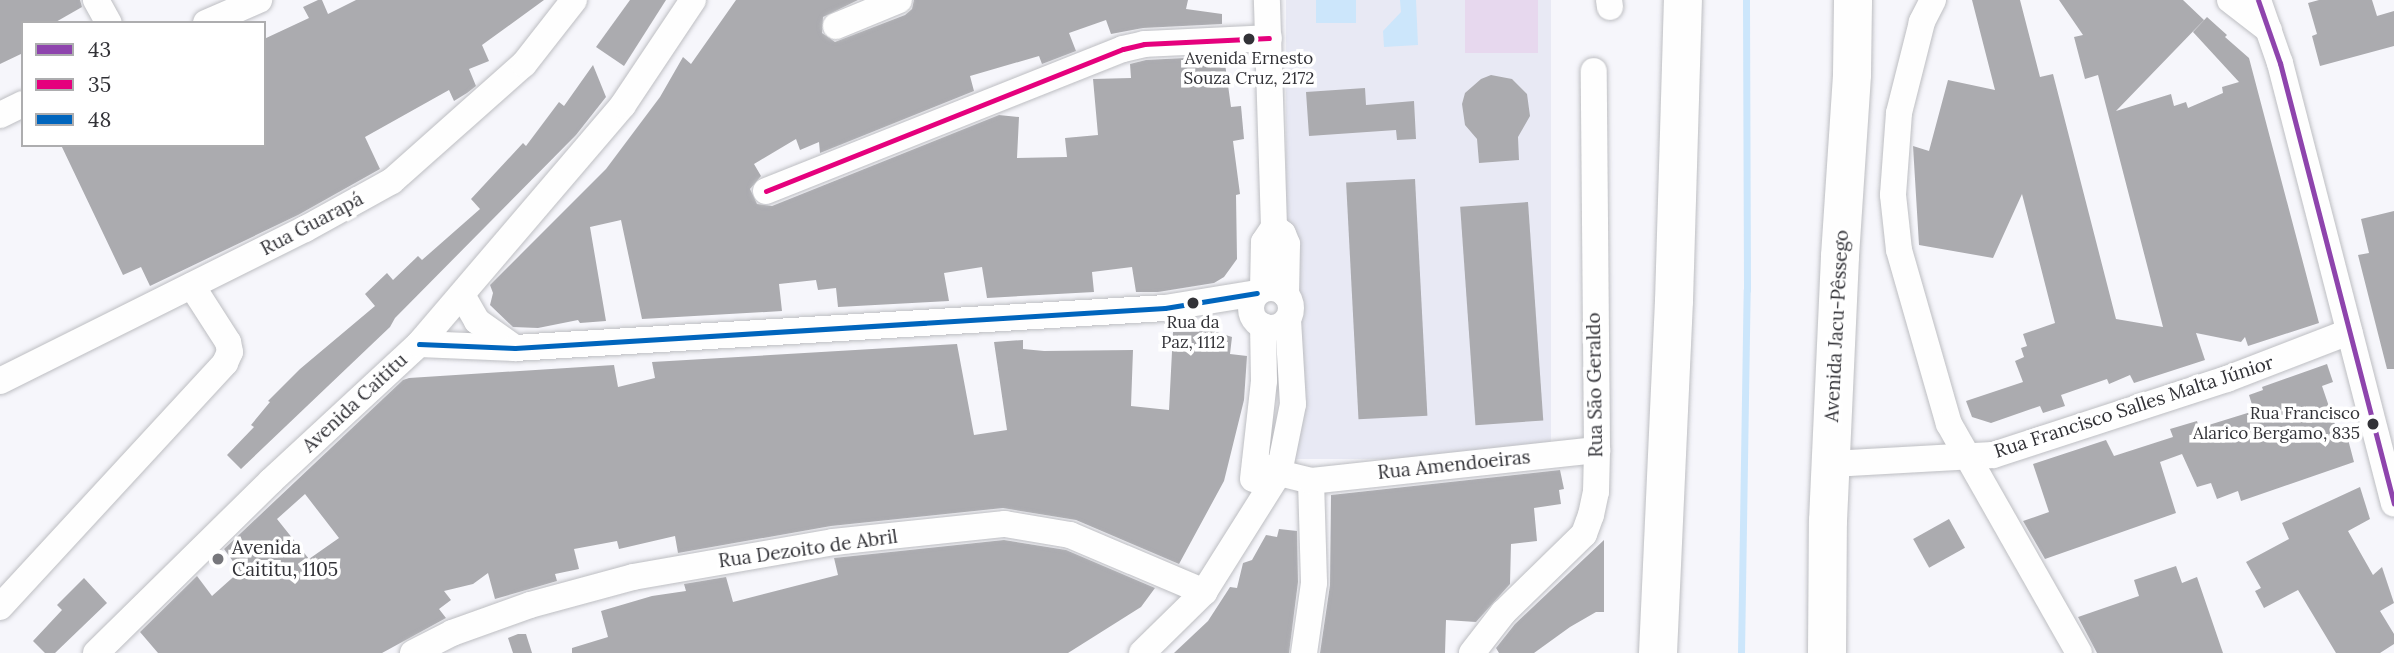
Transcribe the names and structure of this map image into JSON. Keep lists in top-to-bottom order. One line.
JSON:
{"streets":{"highway":["Avenida Jacu-Pêssego"],"street":["Rua Guarapá","Rua São Geraldo","Avenida Caititu","Rua Francisco Salles Malta Júnior","Rua Amendoeiras","Rua Dezoito de Abril"]},"crossings":[["Avenida Jacu-Pêssego","Rua Francisco Salles Malta Júnior"],["Rua São Geraldo","Rua Amendoeiras"]],"places":["Avenida Ernesto Souza Cruz, 2172","Rua da Paz, 1112","Rua Francisco Alarico Bergamo, 835","Avenida Caititu, 1105"],"lines":["transit line 43","transit line 35","transit line 48"],"legend":["43","35","48"]}
